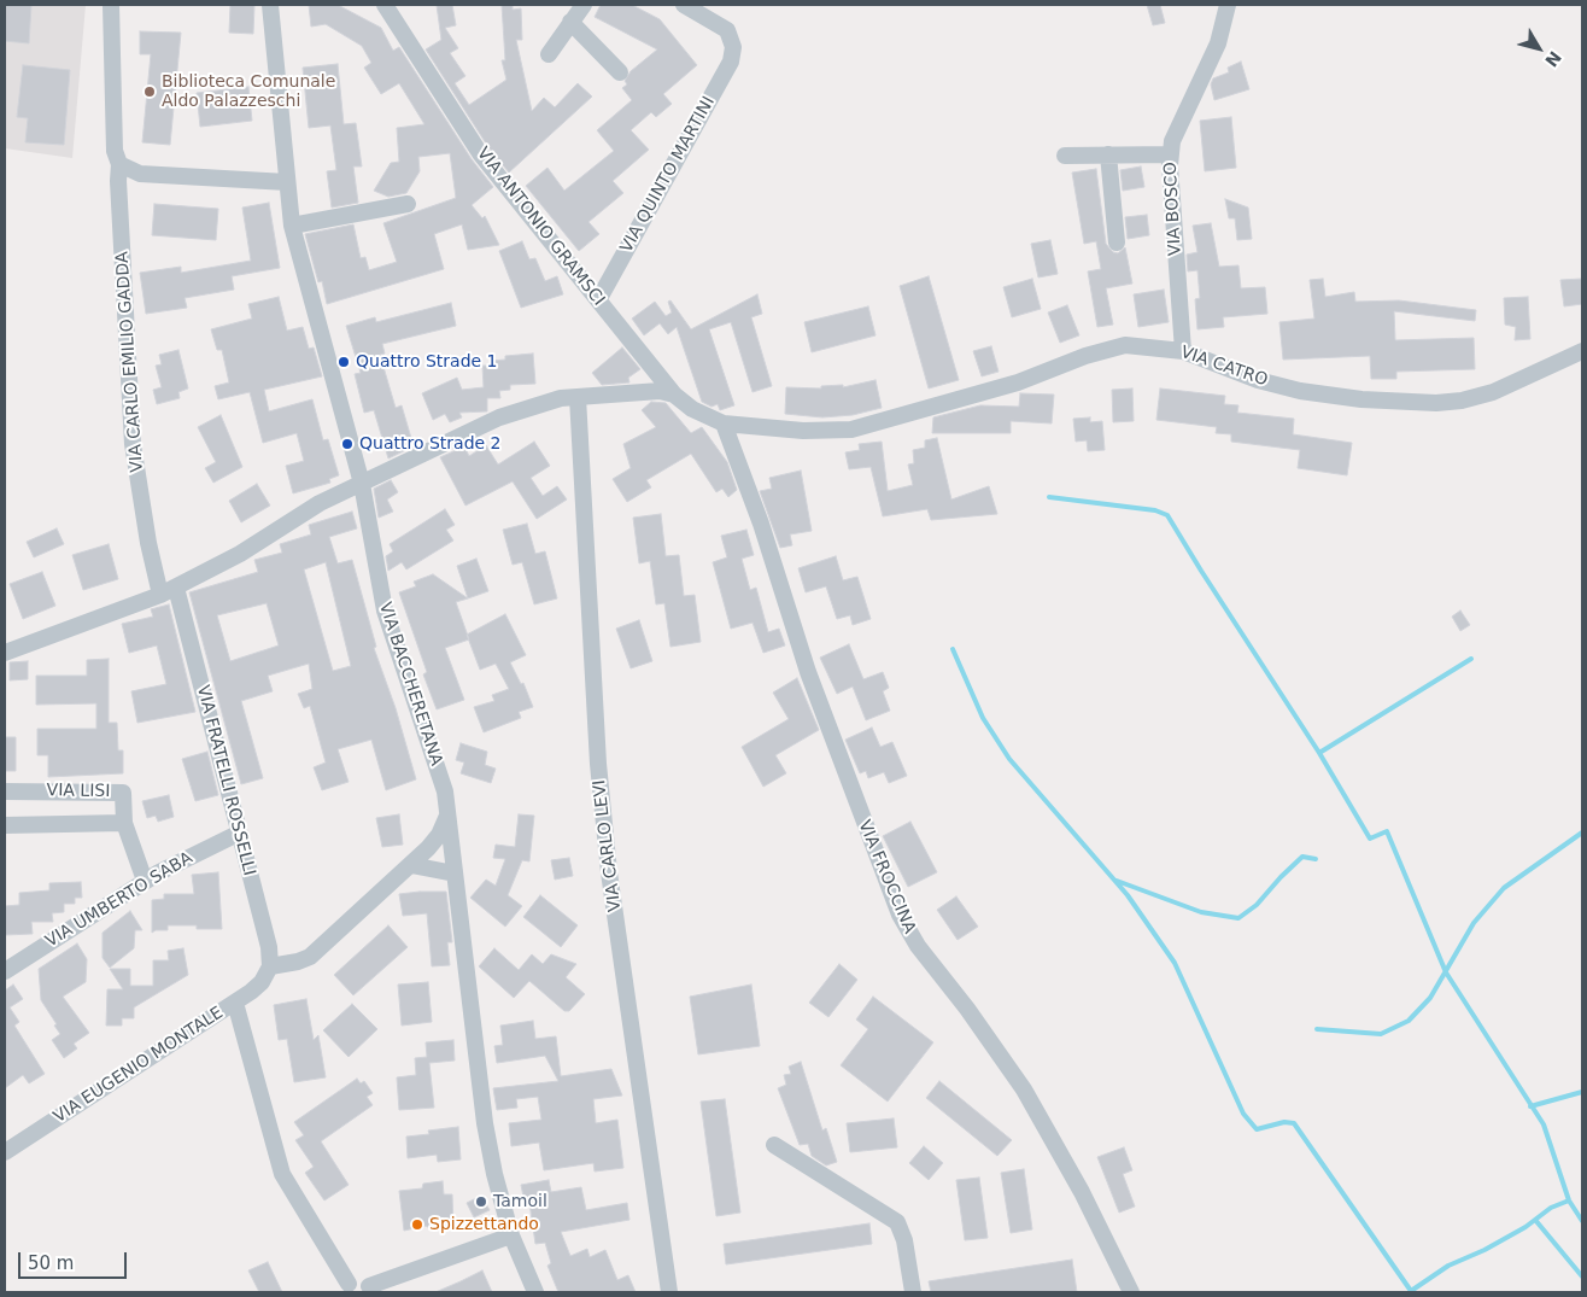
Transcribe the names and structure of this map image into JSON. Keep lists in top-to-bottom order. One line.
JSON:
{"streets":{"street":["VIA QUINTO MARTINI","VIA BOSCO","VIA ANTONIO GRAMSCI","VIA CARLO EMILIO GADDA","VIA CATRO","VIA BACCHERETANA","VIA FRATELLI ROSSELLI","VIA LISI","VIA CARLO LEVI","VIA FROCCINA","VIA UMBERTO SABA","VIA EUGENIO MONTALE"]},"crossings":[["VIA QUINTO MARTINI","VIA ANTONIO GRAMSCI"],["VIA BOSCO","VIA CATRO"],["VIA ANTONIO GRAMSCI","VIA CATRO"],["VIA ANTONIO GRAMSCI","VIA FROCCINA"],["VIA CATRO","VIA FROCCINA"],["VIA FRATELLI ROSSELLI","VIA UMBERTO SABA"],["VIA FRATELLI ROSSELLI","VIA EUGENIO MONTALE"],["VIA LISI","VIA UMBERTO SABA"]],"places":["Biblioteca Comunale Aldo Palazzeschi","Quattro Strade 1","Quattro Strade 2","Tamoil","Spizzettando"],"scale_bar":"50 m","north":"bottom right"}
